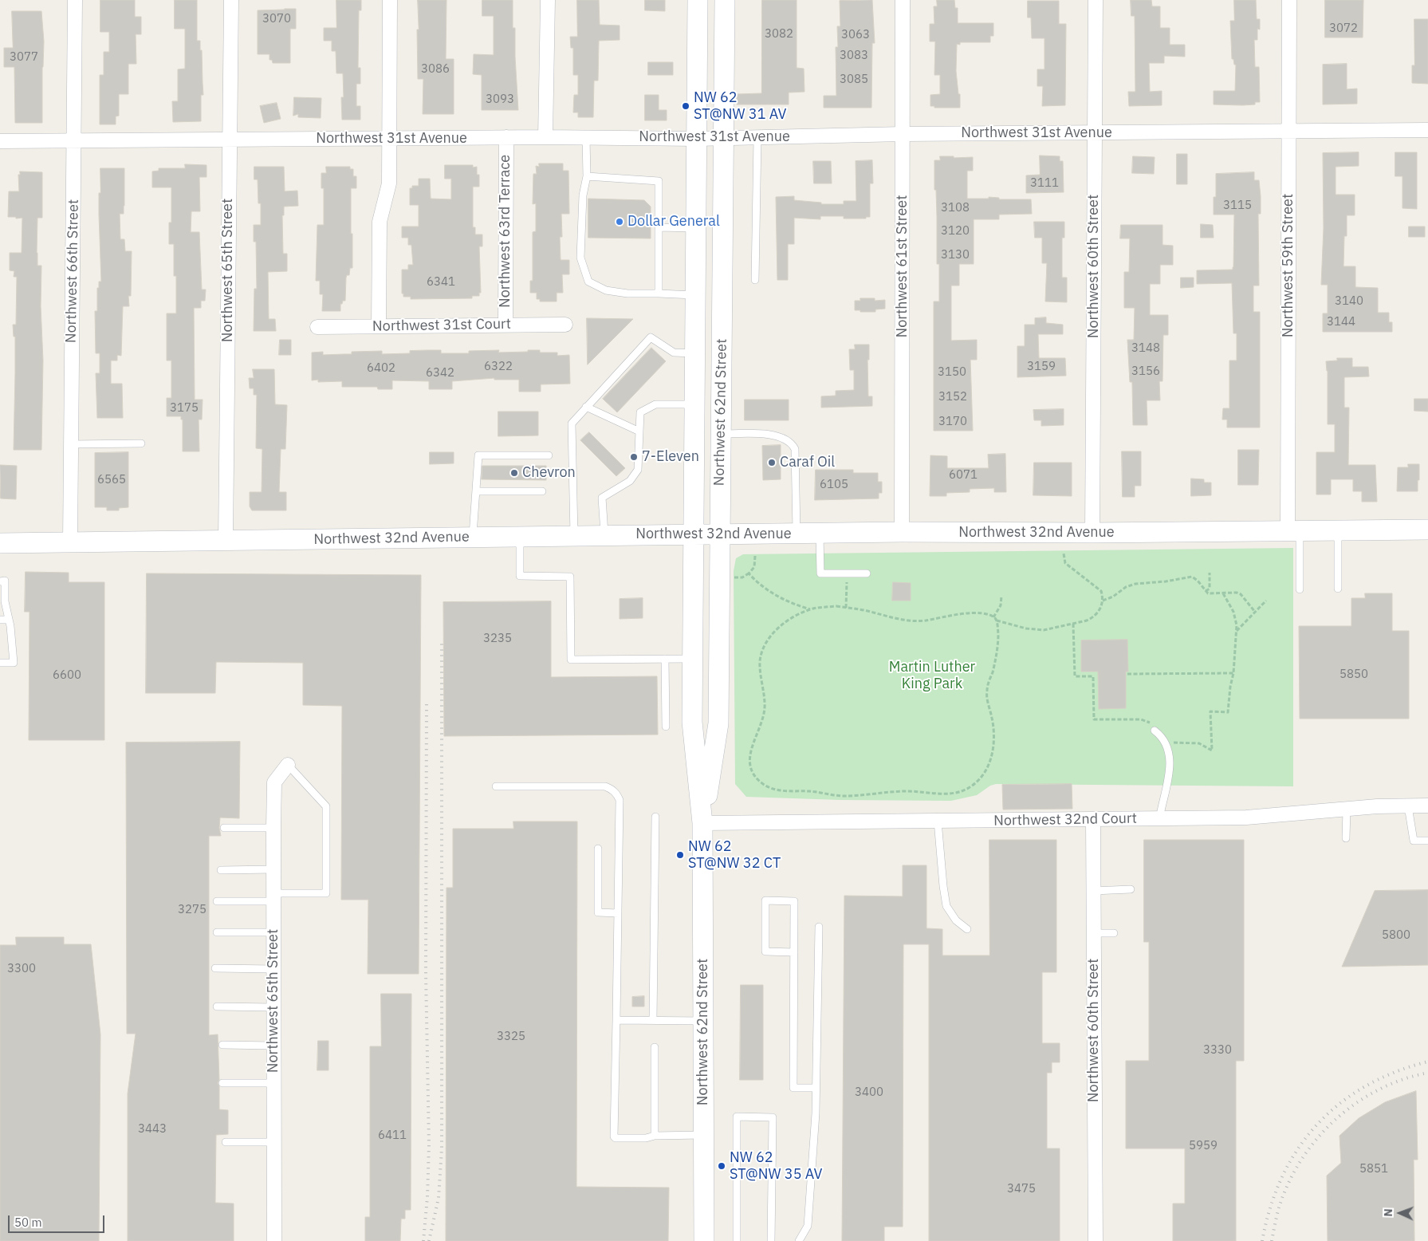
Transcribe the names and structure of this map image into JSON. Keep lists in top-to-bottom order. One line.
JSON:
{"streets":{"main road":["Northwest 62nd Street","Northwest 32nd Avenue"],"street":["Northwest 31st Avenue","Northwest 63rd Terrace","Northwest 59th Street","Northwest 61st Street","Northwest 60th Street","Northwest 65th Street","Northwest 66th Street","Northwest 31st Court","Northwest 32nd Court"]},"crossings":[["Northwest 31st Avenue","Northwest 63rd Terrace"],["Northwest 31st Avenue","Northwest 59th Street"],["Northwest 31st Avenue","Northwest 61st Street"],["Northwest 31st Avenue","Northwest 60th Street"],["Northwest 31st Avenue","Northwest 65th Street"],["Northwest 31st Avenue","Northwest 66th Street"],["Northwest 31st Avenue","Northwest 62nd Street"],["Northwest 63rd Terrace","Northwest 31st Court"],["Northwest 59th Street","Northwest 32nd Avenue"],["Northwest 61st Street","Northwest 32nd Avenue"],["Northwest 60th Street","Northwest 32nd Avenue"],["Northwest 60th Street","Northwest 32nd Court"],["Northwest 65th Street","Northwest 32nd Avenue"],["Northwest 66th Street","Northwest 32nd Avenue"],["Northwest 62nd Street","Northwest 32nd Avenue"],["Northwest 62nd Street","Northwest 32nd Court"]],"parks":["Martin Luther King Park"],"places":["NW 62 ST@NW 31 AV","Dollar General","7-Eleven","Caraf Oil","Chevron","NW 62 ST@NW 32 CT","NW 62 ST@NW 35 AV"],"house_numbers":["3070","3072","3082","3063","3083","3077","3086","3085","3093","3111","3115","3108","3120","3130","6341","3140","3144","3148","6322","3159","6402","3156","3150","6342","3152","3175","3170","6071","6565","6105","3235","5850","6600","3275","5800","3300","3325","3330","3400","3443","6411","5959","5851","3475"],"scale_bar":"50 m","north":"left"}
